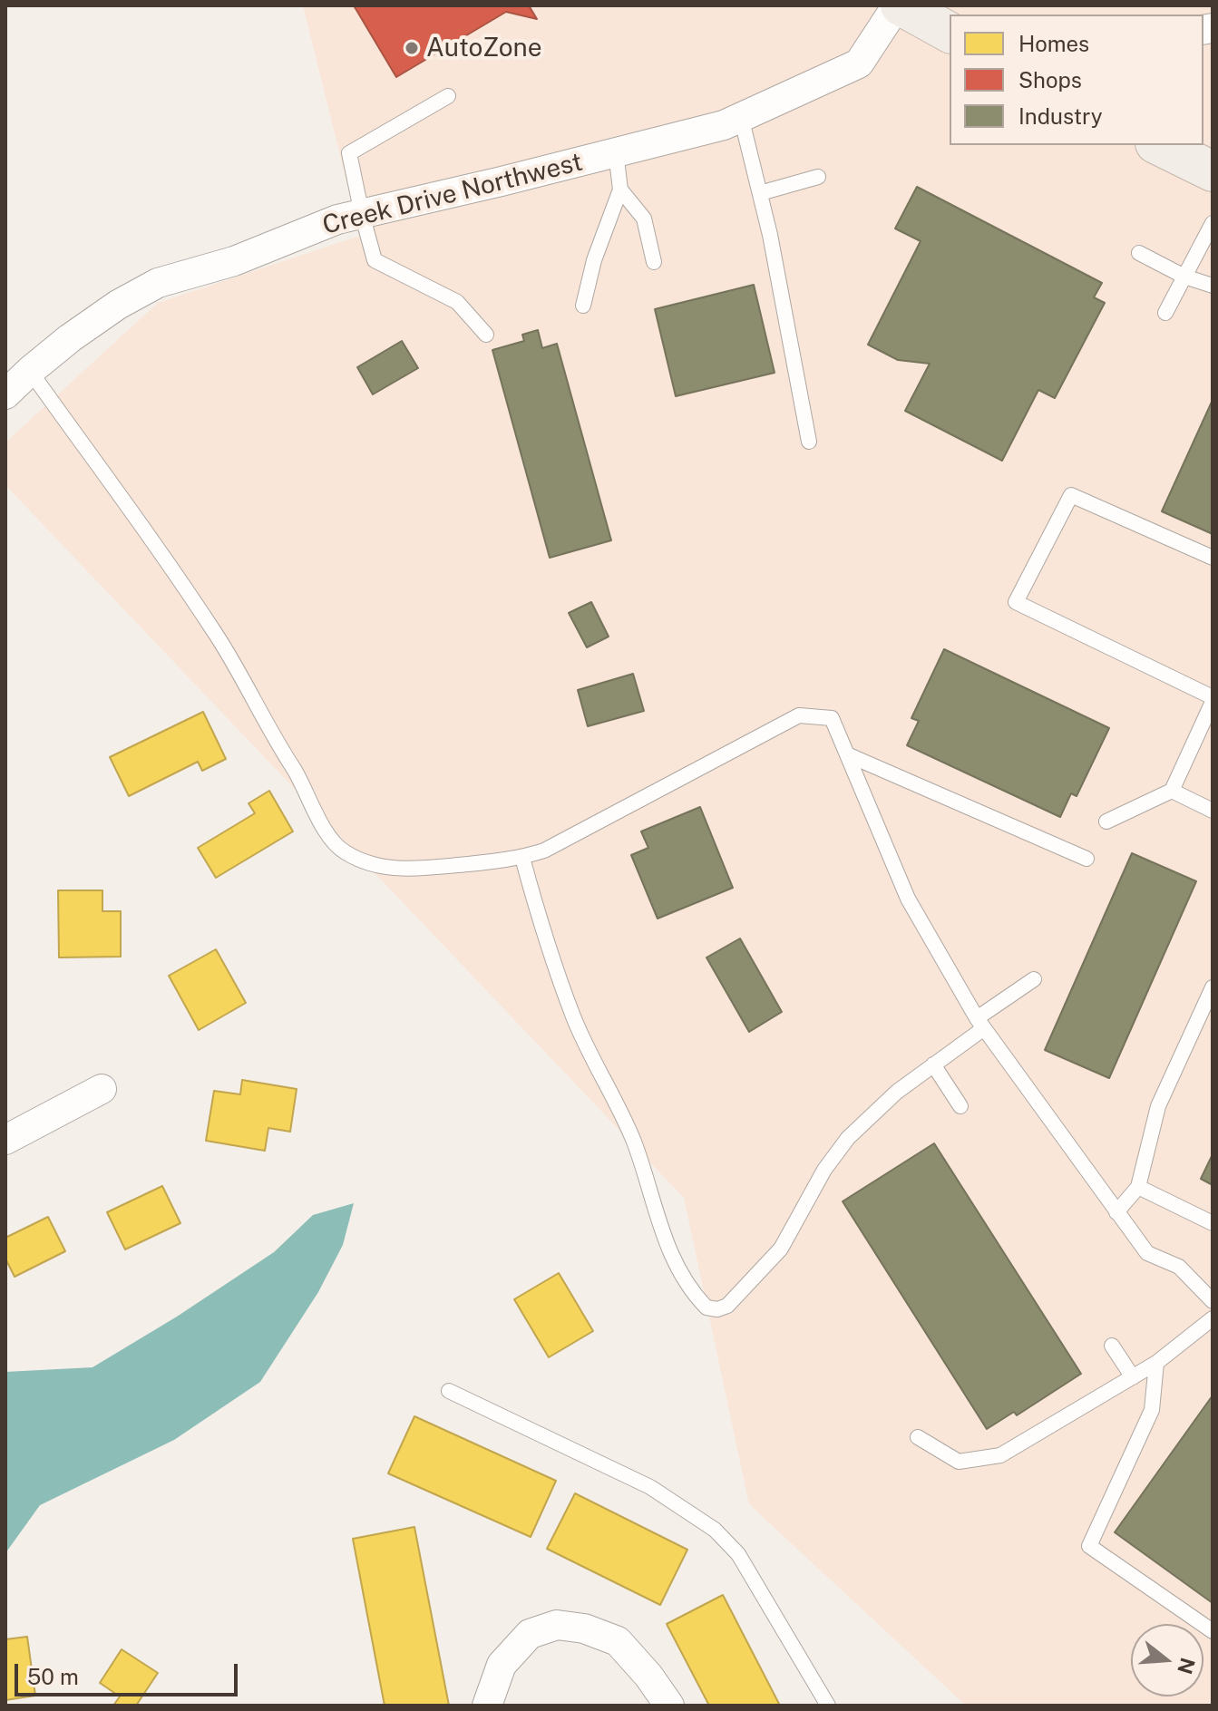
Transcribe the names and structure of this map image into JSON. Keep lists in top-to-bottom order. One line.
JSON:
{"streets":{"street":["Creek Drive Northwest"]},"places":["AutoZone"],"legend":["Homes","Shops","Industry"],"scale_bar":"50 m","north":"right"}
